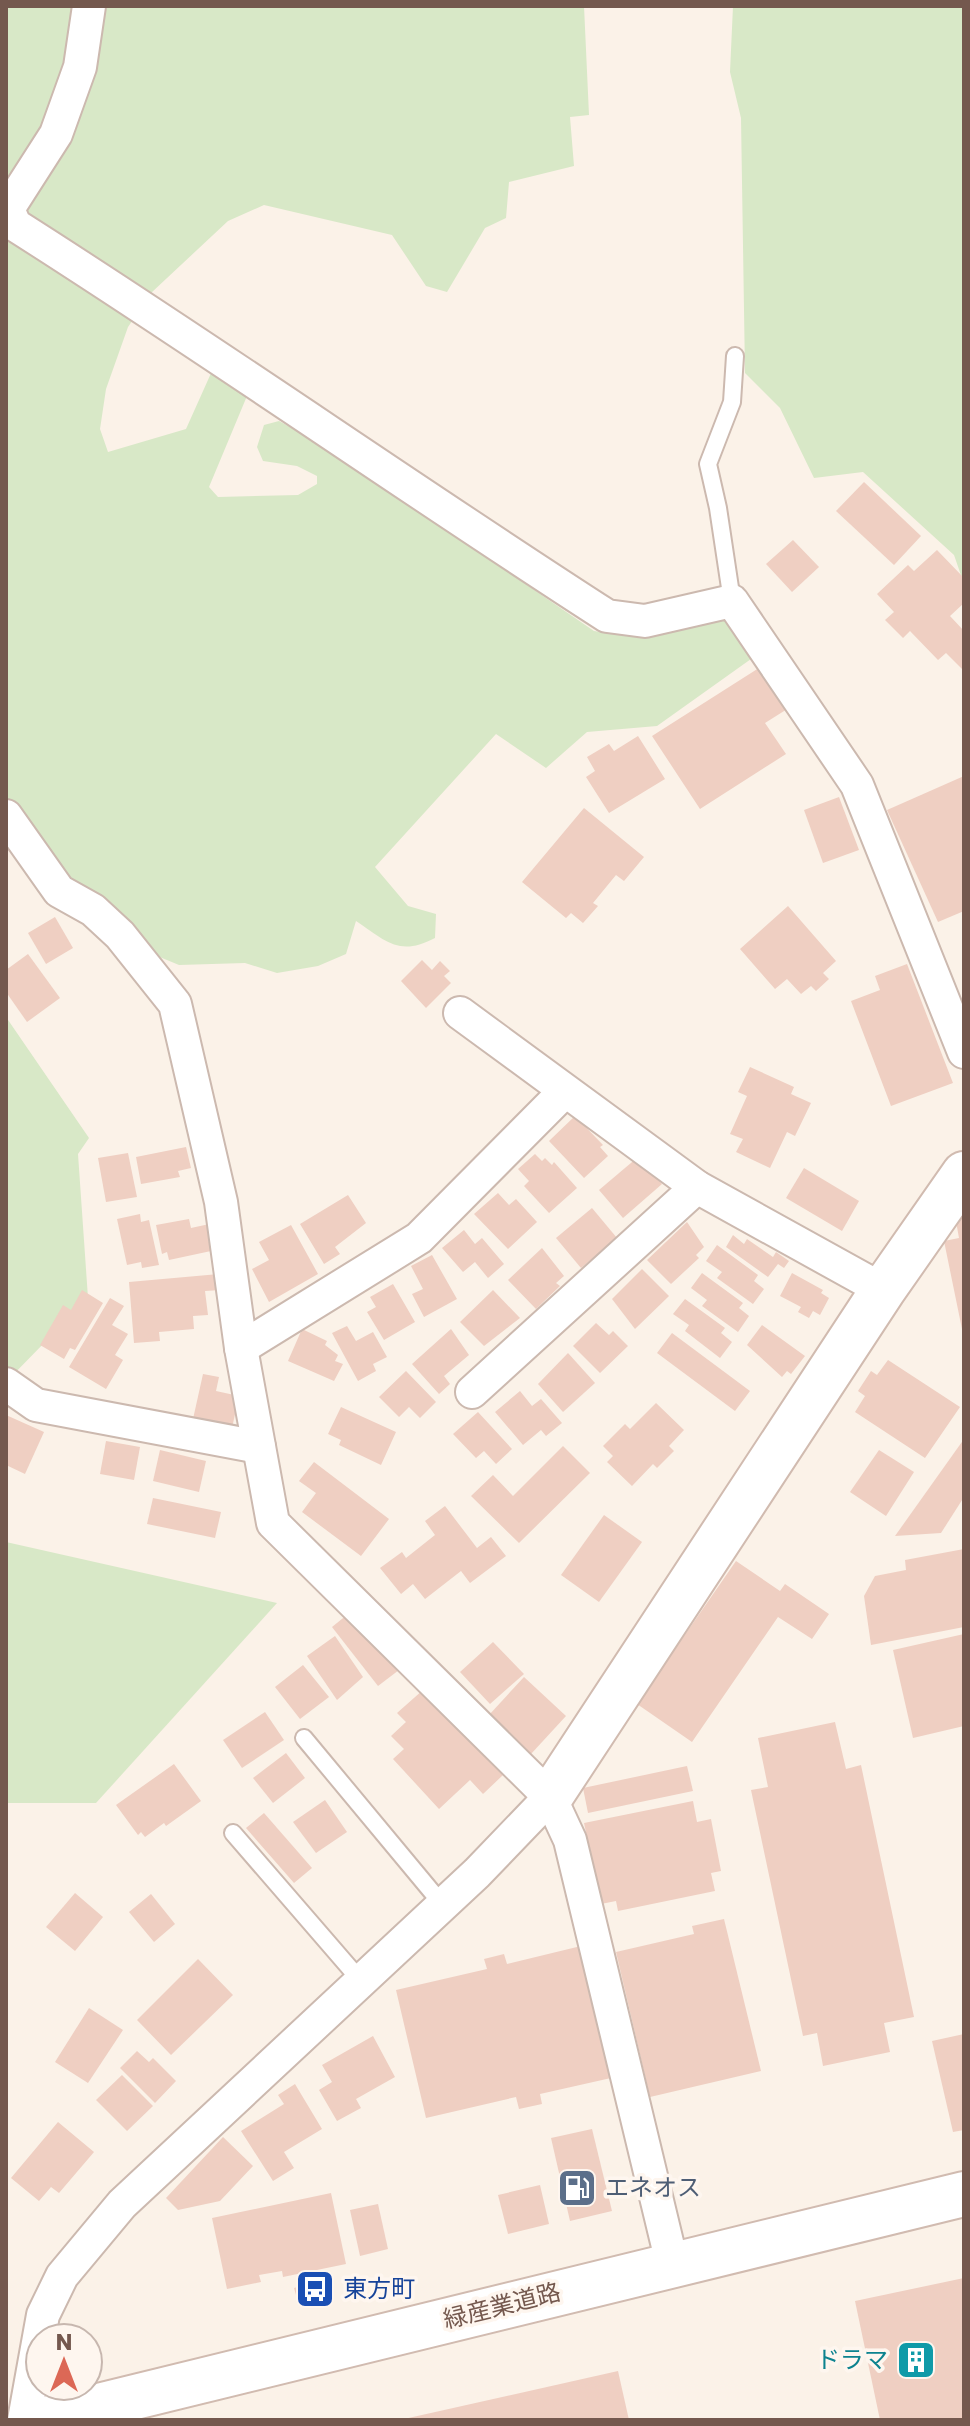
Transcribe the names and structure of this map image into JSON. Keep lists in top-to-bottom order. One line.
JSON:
{"streets":{"main road":["緑産業道路"]},"places":{"fuel station":["エネオス"],"bus stop":["東方町"],"building":["ドラマ"]},"north":"top"}
